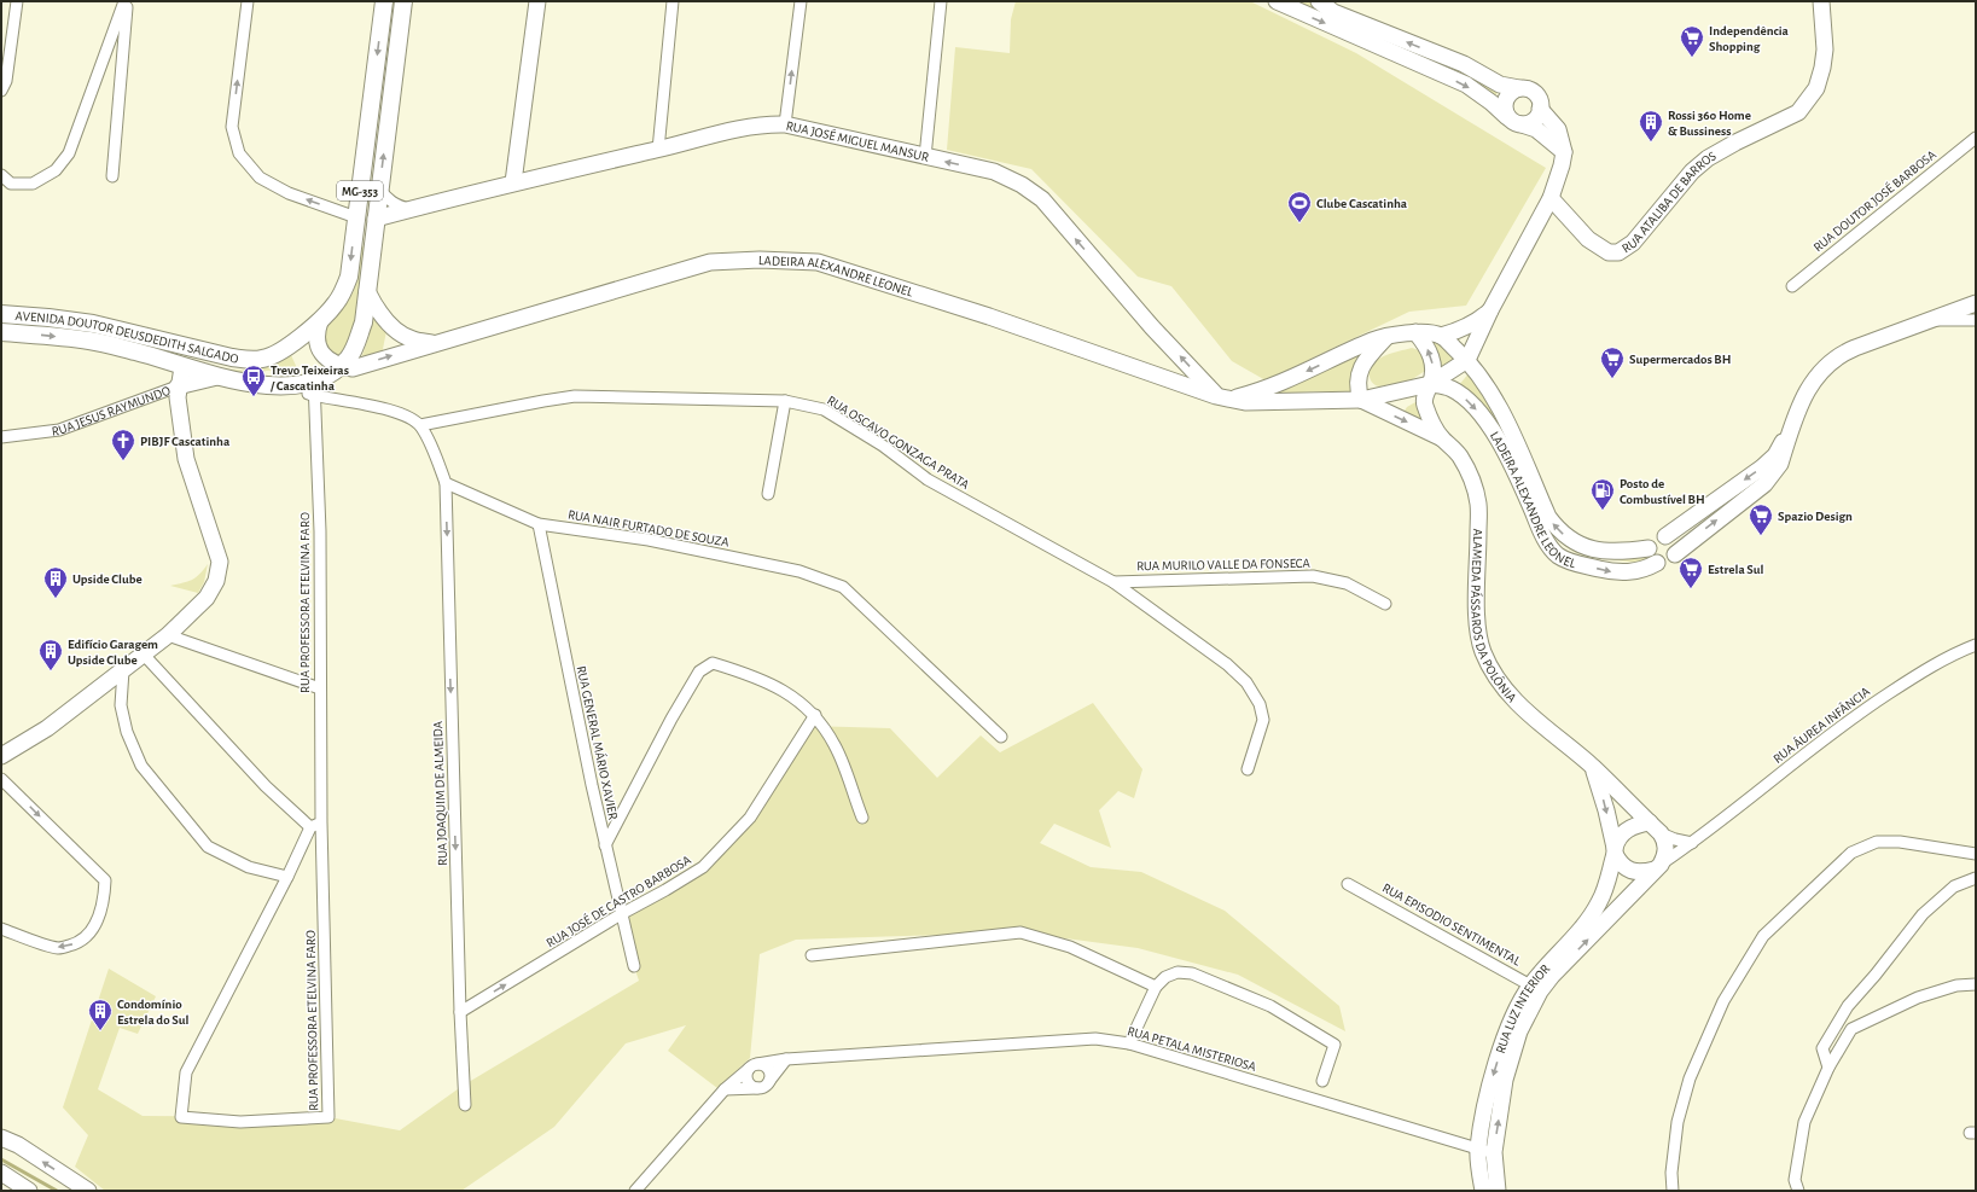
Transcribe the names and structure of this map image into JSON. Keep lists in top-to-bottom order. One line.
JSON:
{"streets":{"main road":["MG-353","AVENIDA DOUTOR DEUSDEDITH SALGADO"],"street":["RUA JOSÉ MIGUEL MANSUR","RUA DOUTOR JOSÉ BARBOSA","RUA ATALIBA DE BARROS","LADEIRA ALEXANDRE LEONEL","RUA JESUS RAYMUNDO","RUA OSCAVO GONZAGA PRATA","RUA NAIR FURTADO DE SOUZA","RUA MURILO VALLE DA FONSECA","RUA PROFESSORA ETELVINA FARO","ALAMEDA PÁSSAROS DA POLÔNIA","RUA ÁUREA INFÂNCIA","RUA GENERAL MÁRIO XAVIER","RUA JOAQUIM DE ALMEIDA","RUA JOSÉ DE CASTRO BARBOSA","RUA EPISODIO SENTIMENTAL","RUA LUZ INTERIOR","RUA PETALA MISTERIOSA"]},"crossings":[["RUA JOSÉ MIGUEL MANSUR","MG-353"],["RUA JOSÉ MIGUEL MANSUR","LADEIRA ALEXANDRE LEONEL"],["MG-353","LADEIRA ALEXANDRE LEONEL"],["MG-353","AVENIDA DOUTOR DEUSDEDITH SALGADO"],["LADEIRA ALEXANDRE LEONEL","AVENIDA DOUTOR DEUSDEDITH SALGADO"],["LADEIRA ALEXANDRE LEONEL","ALAMEDA PÁSSAROS DA POLÔNIA"],["AVENIDA DOUTOR DEUSDEDITH SALGADO","RUA JESUS RAYMUNDO"],["AVENIDA DOUTOR DEUSDEDITH SALGADO","RUA PROFESSORA ETELVINA FARO"],["RUA OSCAVO GONZAGA PRATA","RUA MURILO VALLE DA FONSECA"],["RUA NAIR FURTADO DE SOUZA","RUA GENERAL MÁRIO XAVIER"],["RUA NAIR FURTADO DE SOUZA","RUA JOAQUIM DE ALMEIDA"],["ALAMEDA PÁSSAROS DA POLÔNIA","RUA ÁUREA INFÂNCIA"],["ALAMEDA PÁSSAROS DA POLÔNIA","RUA LUZ INTERIOR"],["RUA ÁUREA INFÂNCIA","RUA LUZ INTERIOR"],["RUA GENERAL MÁRIO XAVIER","RUA JOSÉ DE CASTRO BARBOSA"],["RUA JOAQUIM DE ALMEIDA","RUA JOSÉ DE CASTRO BARBOSA"],["RUA EPISODIO SENTIMENTAL","RUA LUZ INTERIOR"],["RUA LUZ INTERIOR","RUA PETALA MISTERIOSA"]],"one_way":["RUA JOSÉ MIGUEL MANSUR","RUA JOAQUIM DE ALMEIDA","RUA JOSÉ DE CASTRO BARBOSA"],"places":{"supermarket":["Independência Shopping","Supermercados BH","Spazio Design","Estrela Sul"],"building":["Rossi 360 Home & Bussiness","Upside Clube","Edifício Garagem Upside Clube","Condomínio Estrela do Sul"],"sports":["Clube Cascatinha"],"bus stop":["Trevo Teixeiras / Cascatinha"],"church":["PIBJF Cascatinha"],"fuel station":["Posto de Combustível BH"]}}
